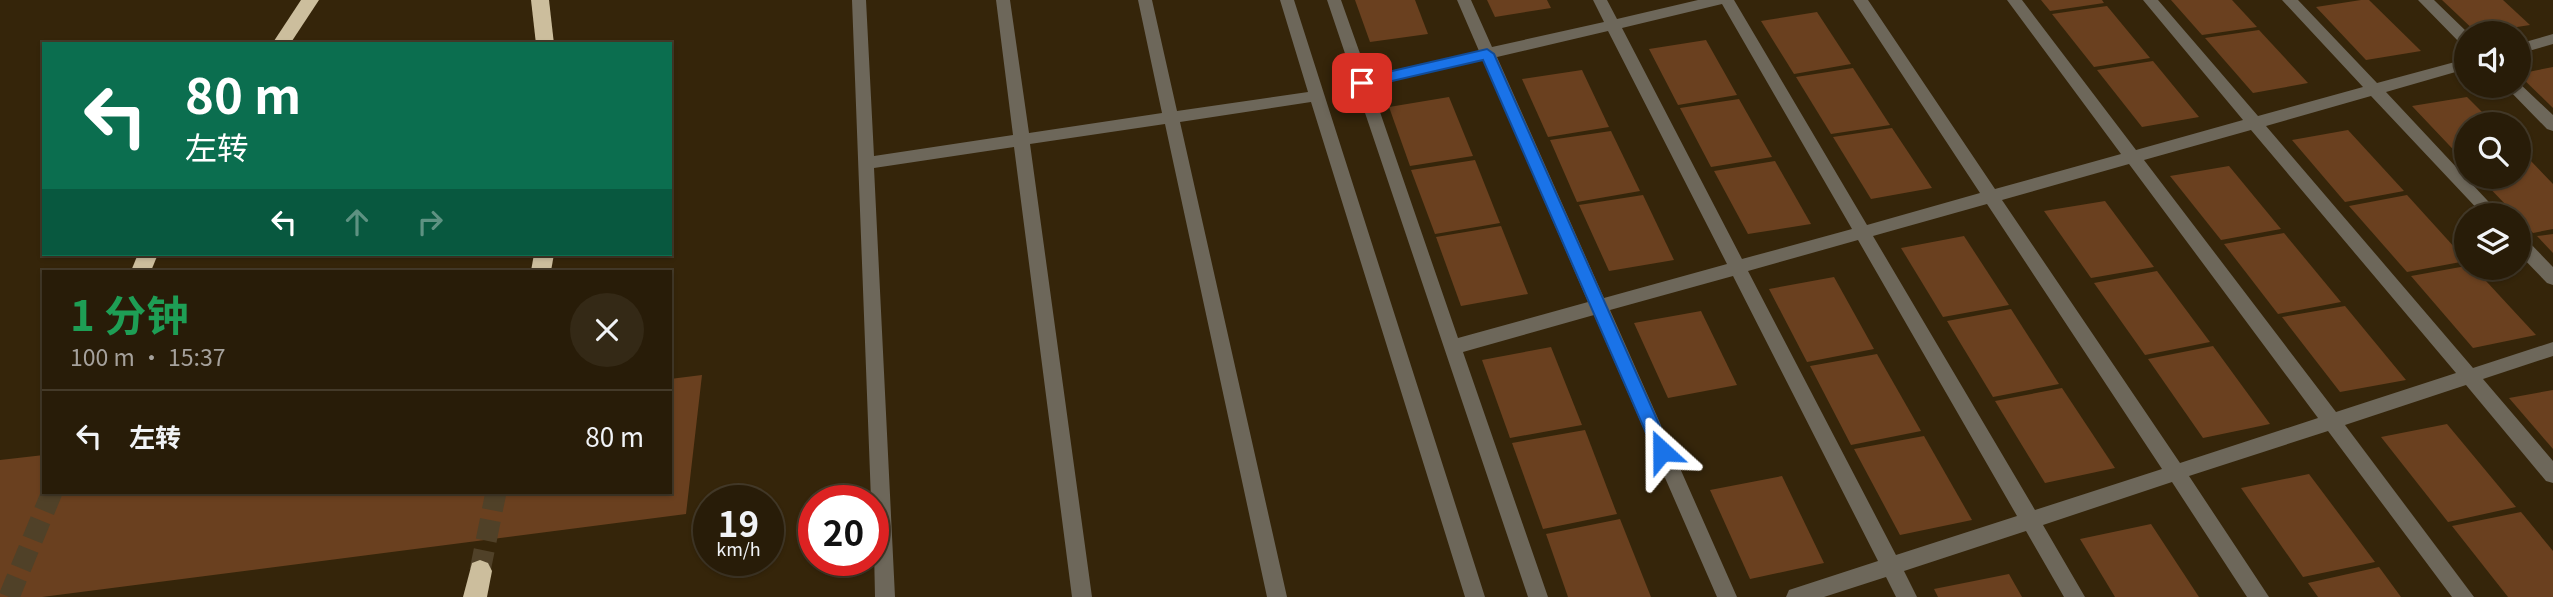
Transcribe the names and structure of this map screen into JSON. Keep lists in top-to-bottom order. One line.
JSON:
{"page":{"turn":["80 m","左转"],"heading":["1 分钟","100 m · 15:37"],"list":[{"name":"左转","value":"80 m"}],"speed":"19 km/h","limit":"20"}}
